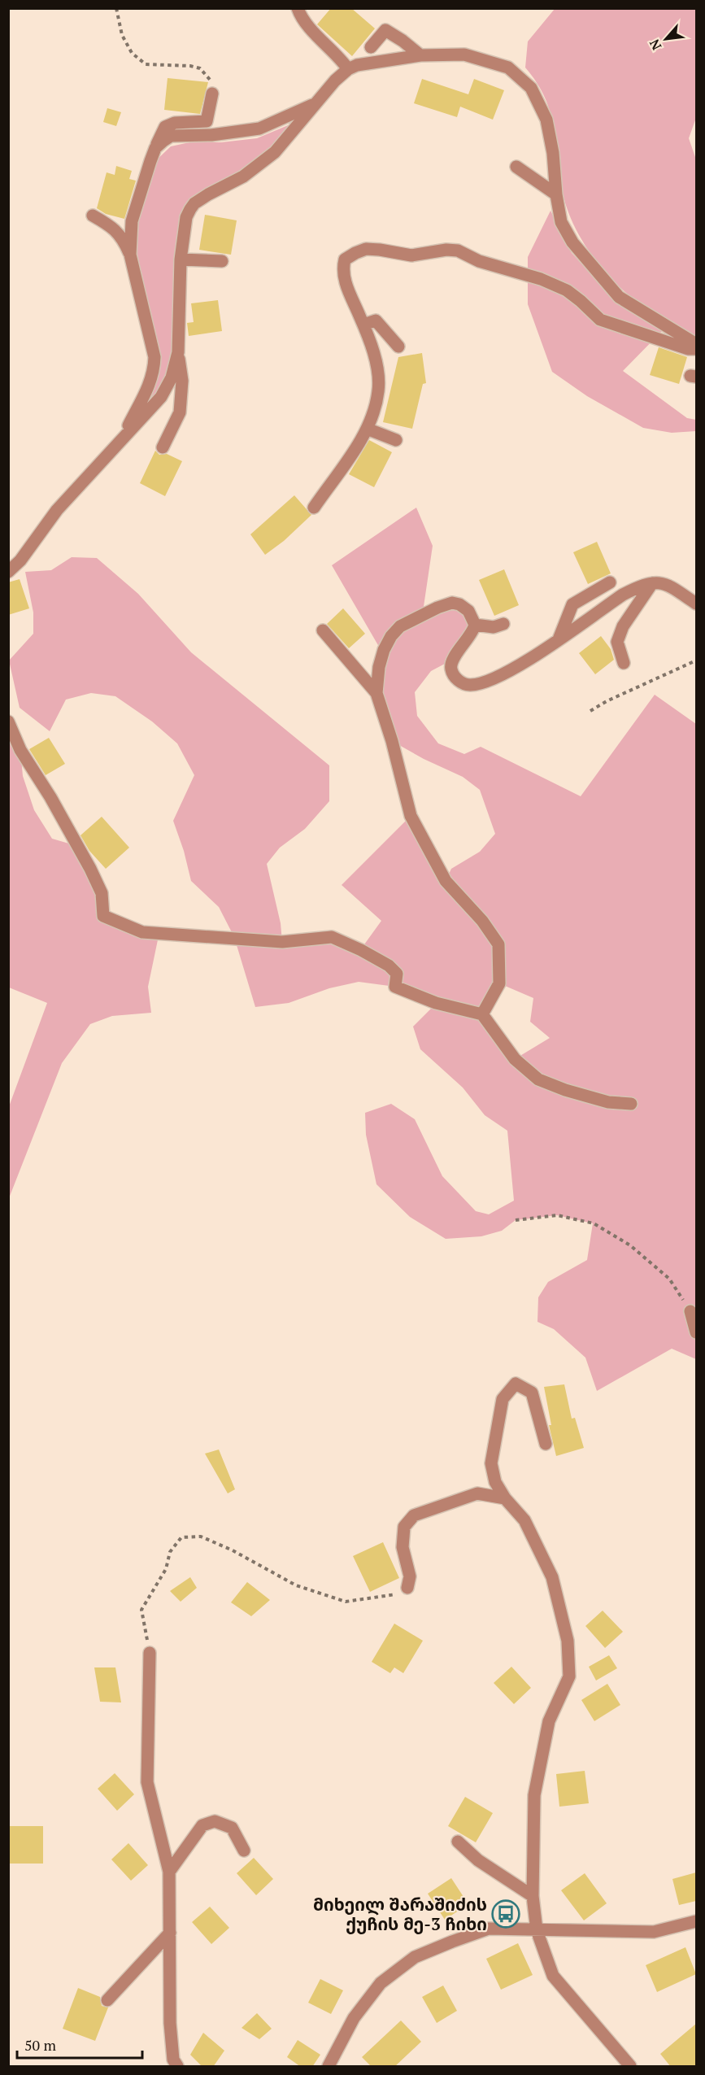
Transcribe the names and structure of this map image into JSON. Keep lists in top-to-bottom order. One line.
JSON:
{"places":{"bus stop":["მიხეილ შარაშიძის ქუჩის მე-3 ჩიხი"]},"scale_bar":"50 m","north":"bottom left"}
